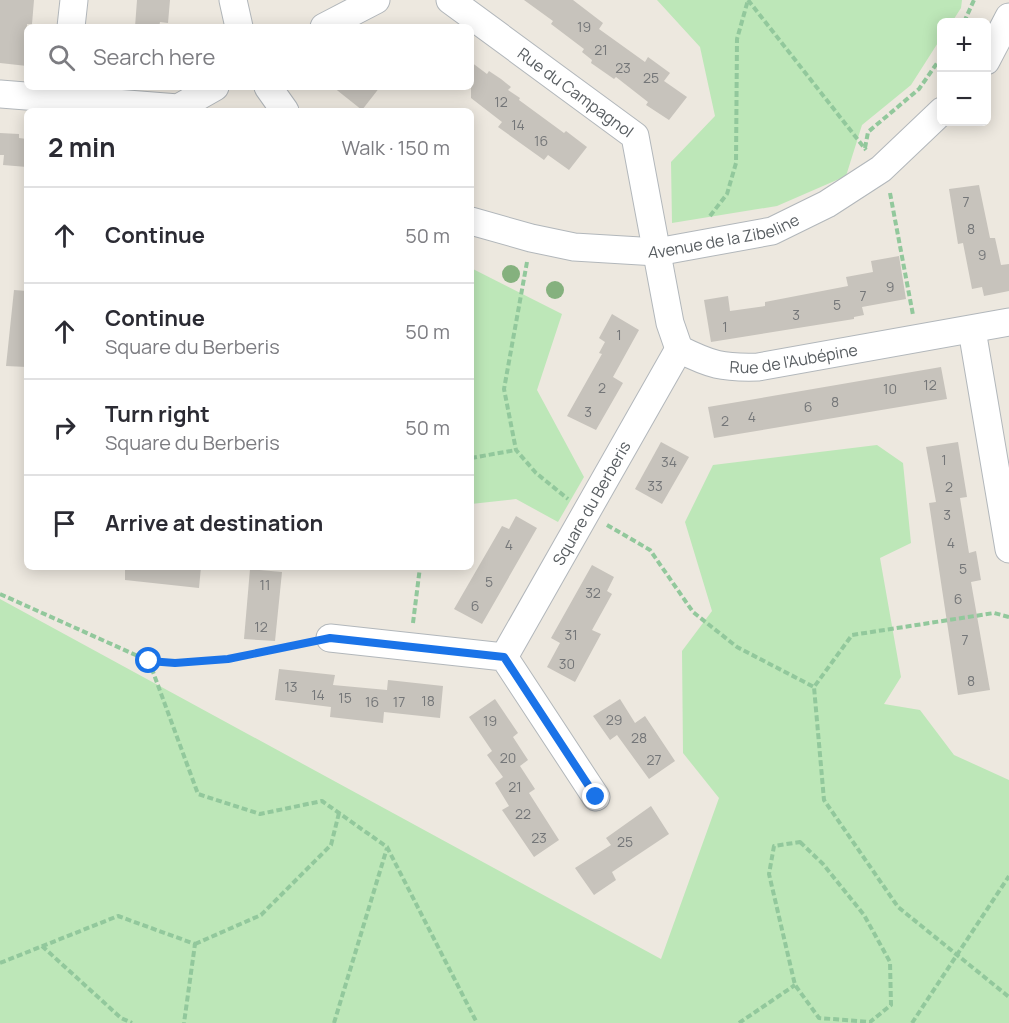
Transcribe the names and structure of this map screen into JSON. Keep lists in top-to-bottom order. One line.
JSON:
{"streets":{"street":["Rue du Campagnol","Avenue de la Zibeline","Rue de l'Aubépine","Square du Berberis"]},"crossings":[["Rue du Campagnol","Avenue de la Zibeline"],["Rue de l'Aubépine","Square du Berberis"]],"house_numbers":["19","21","23","25","12","14","16","7","8","9","9","7","5","3","1","1","12","2","10","8","6","3","4","2","1","34","33","2","3","4","4","5","5","11","32","6","6","12","31","7","30","8","13","14","15","18","16","17","29","19","28","20","27","21","22","23","25"],"page":{"map_buttons":["+","−"],"search":"Search here","heading":["2 min","Walk · 150 m"],"list":[["Continue","50 m"],["Continue","Square du Berberis","50 m"],["Turn right","Square du Berberis","50 m"],"Arrive at destination"]}}
